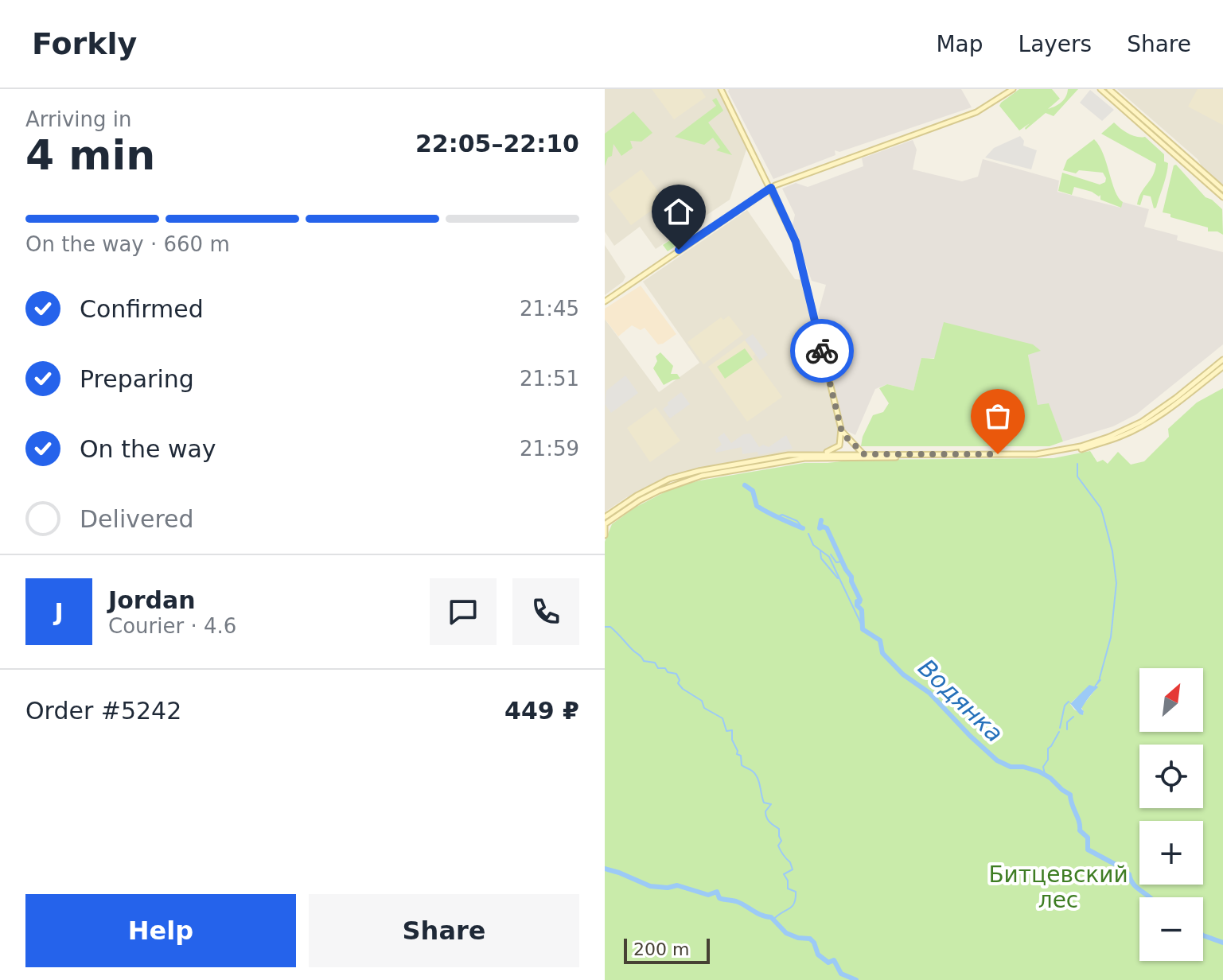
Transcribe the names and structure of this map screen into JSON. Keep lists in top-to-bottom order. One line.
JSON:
{"water":["Водянка"],"parks":["Битцевский лес"],"scale_bar":"200 m","north":"top right","page":{"header":"Forkly","nav":["Map","Layers","Share"],"heading":["4 min","Arriving in","22:05–22:10"],"panel":["Jordan","Courier · 4.6","Order #5242","449 ₽"],"bar":"On the way · 660 m","list":[["Confirmed","21:45"],["Preparing","21:51"],["On the way","21:59"],"Delivered"],"round":"J","map_buttons":["+","−"],"buttons":["Help","Share"],"scale":"200 m"}}
